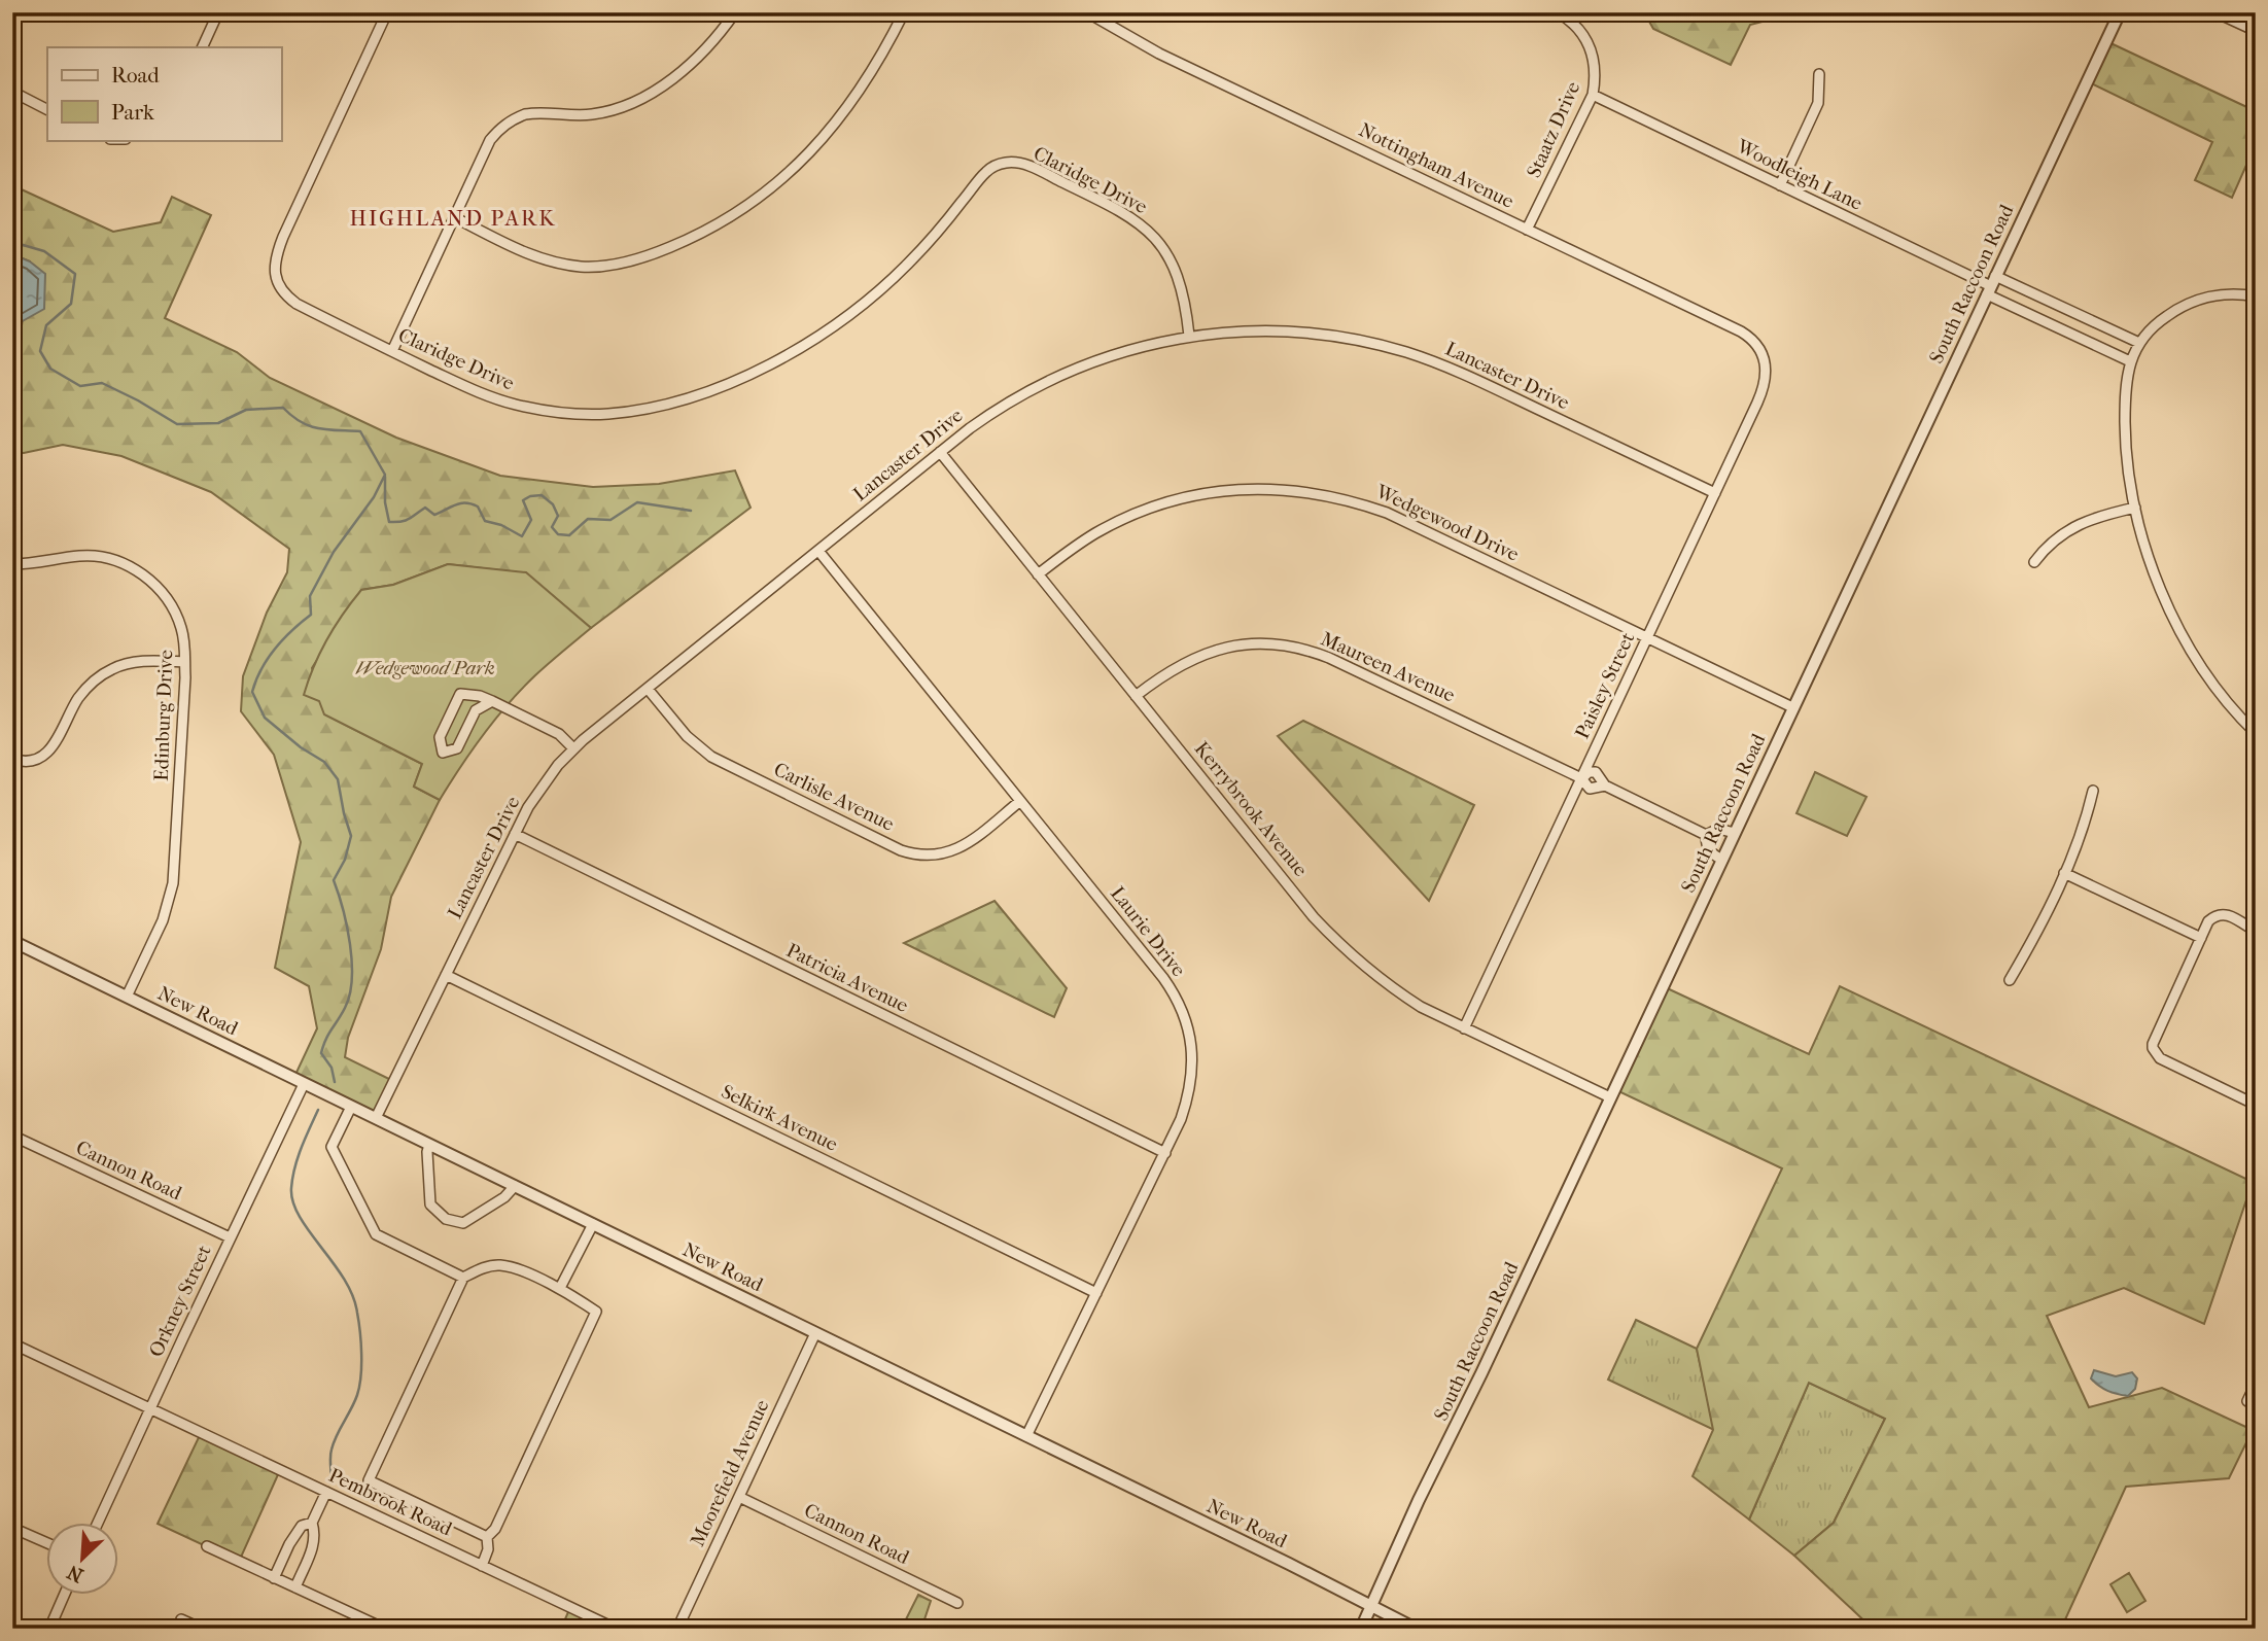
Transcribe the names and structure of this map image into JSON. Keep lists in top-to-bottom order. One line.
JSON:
{"streets":{"street":["Staatz Drive","Nottingham Avenue","Woodleigh Lane","Claridge Drive","South Raccoon Road","Lancaster Drive","Wedgewood Drive","Maureen Avenue","Paisley Street","Edinburg Drive","Carlisle Avenue","Kerrybrook Avenue","Laurie Drive","Patricia Avenue","New Road","Selkirk Avenue","Cannon Road","Orkney Street","Moorefield Avenue","Pembrook Road"]},"crossings":[["Staatz Drive","Nottingham Avenue"],["Staatz Drive","Woodleigh Lane"],["Nottingham Avenue","Paisley Street"],["Woodleigh Lane","South Raccoon Road"],["Claridge Drive","Lancaster Drive"],["South Raccoon Road","Wedgewood Drive"],["South Raccoon Road","Kerrybrook Avenue"],["South Raccoon Road","New Road"],["Lancaster Drive","Paisley Street"],["Lancaster Drive","Carlisle Avenue"],["Lancaster Drive","Kerrybrook Avenue"],["Lancaster Drive","Laurie Drive"],["Lancaster Drive","Patricia Avenue"],["Lancaster Drive","New Road"],["Lancaster Drive","Selkirk Avenue"],["Wedgewood Drive","Paisley Street"],["Wedgewood Drive","Kerrybrook Avenue"],["Maureen Avenue","Paisley Street"],["Maureen Avenue","Kerrybrook Avenue"],["Paisley Street","Kerrybrook Avenue"],["Edinburg Drive","New Road"],["Carlisle Avenue","Laurie Drive"],["Laurie Drive","Patricia Avenue"],["Laurie Drive","New Road"],["Laurie Drive","Selkirk Avenue"],["New Road","Orkney Street"],["New Road","Moorefield Avenue"],["Cannon Road","Orkney Street"],["Cannon Road","Moorefield Avenue"],["Orkney Street","Pembrook Road"]],"districts":["HIGHLAND PARK"],"parks":["Wedgewood Park"],"legend":["Road","Park"],"north":"bottom left"}
